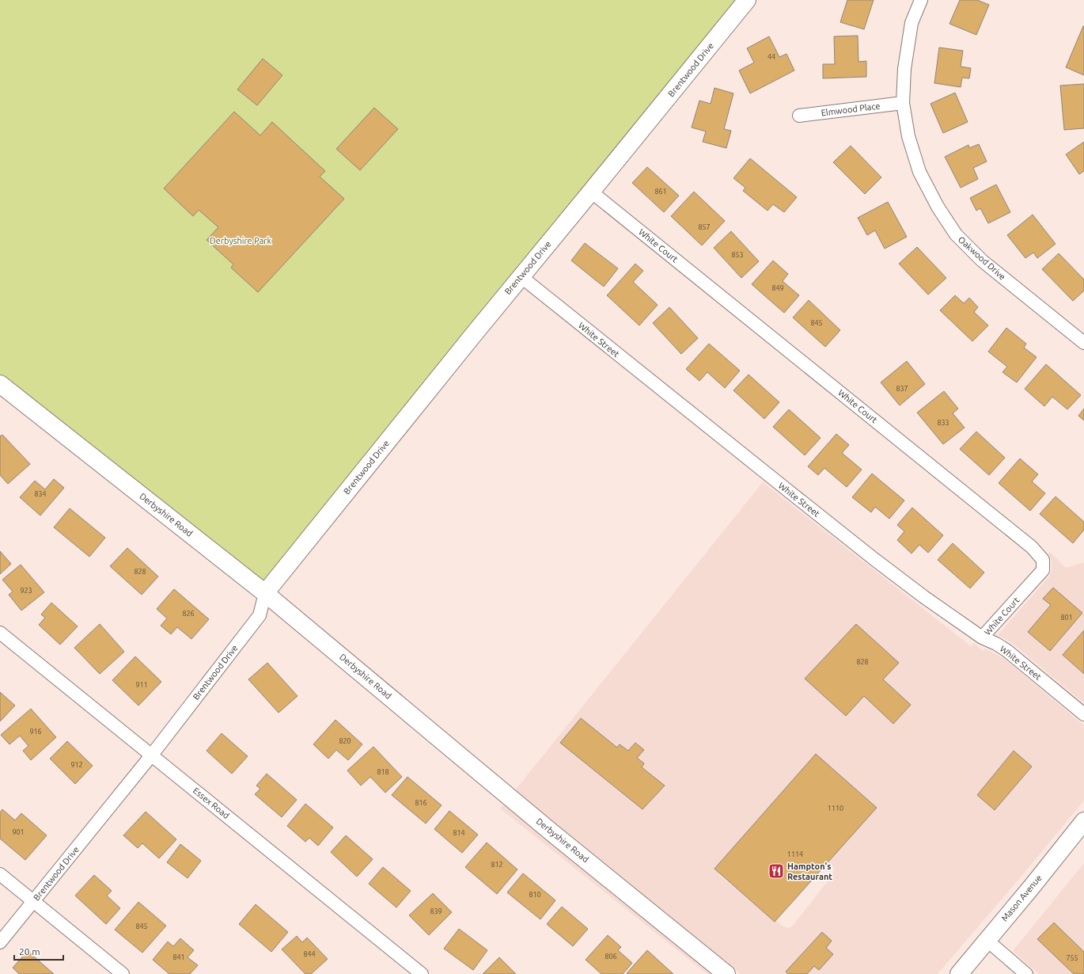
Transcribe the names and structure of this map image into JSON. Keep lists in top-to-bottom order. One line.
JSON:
{"streets":{"street":["Brentwood Drive","Elmwood Place","White Court","Oakwood Drive","White Street","Derbyshire Road","Essex Road","Mason Avenue"]},"crossings":[["Brentwood Drive","White Court"],["Brentwood Drive","White Street"],["Brentwood Drive","Derbyshire Road"],["Brentwood Drive","Essex Road"],["Elmwood Place","Oakwood Drive"],["White Court","White Street"]],"parks":["Derbyshire Park"],"places":{"restaurant":["Hampton's Restaurant"]},"house_numbers":["44","861","857","853","849","845","837","833","834","828","923","826","801","828","911","916","820","912","818","816","1110","901","814","1114","812","810","839","845","844","806","841","755"],"scale_bar":"20 m"}
